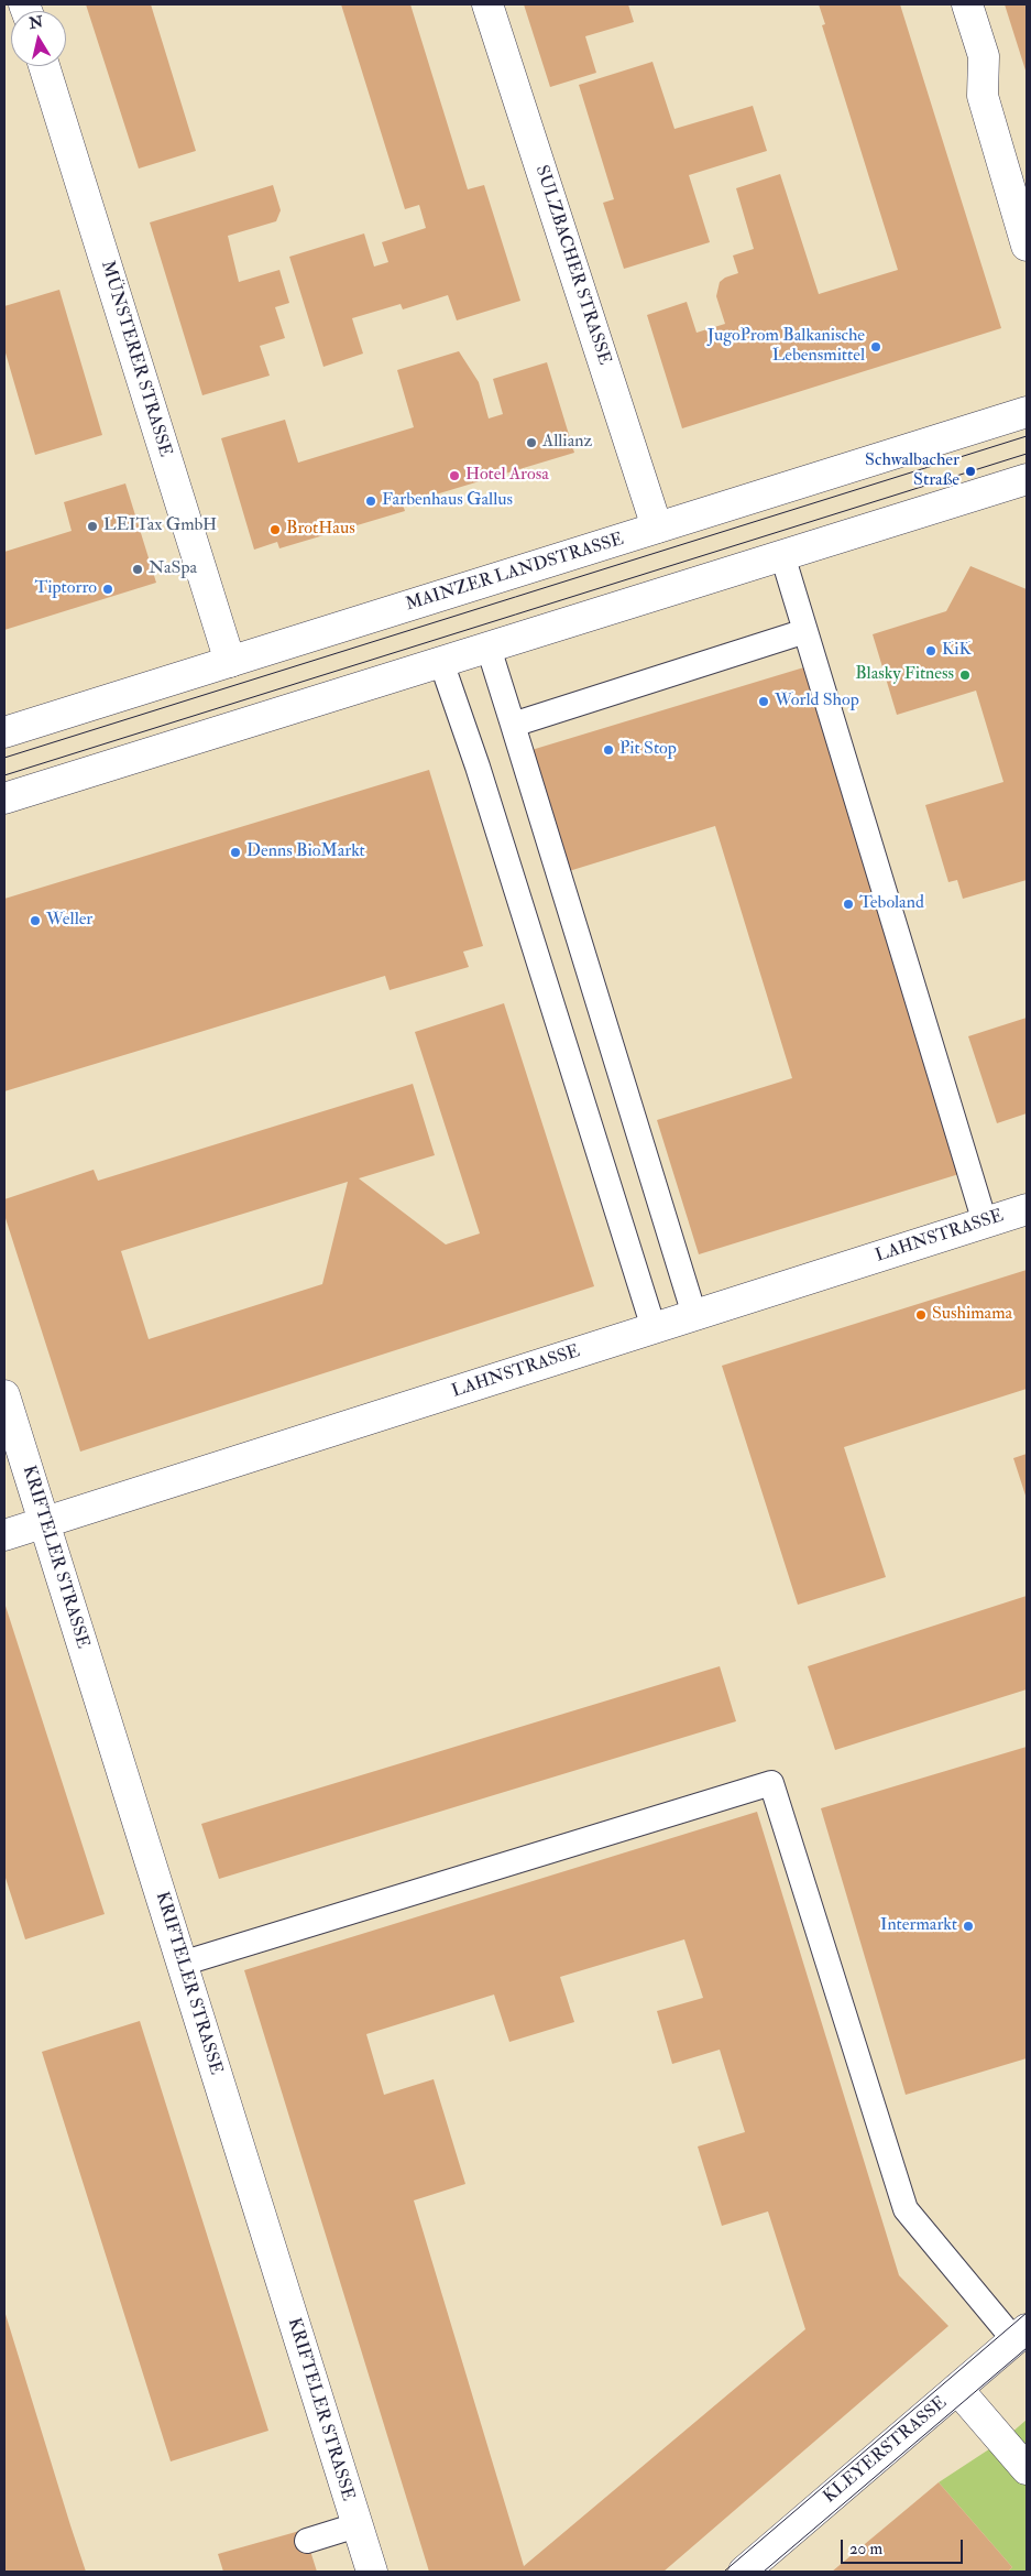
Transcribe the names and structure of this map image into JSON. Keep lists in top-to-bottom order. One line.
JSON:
{"streets":{"street":["SULZBACHER STRASSE","MÜNSTERER STRASSE","MAINZER LANDSTRASSE","LAHNSTRASSE","KRIFTELER STRASSE","KLEYERSTRASSE"]},"crossings":[["SULZBACHER STRASSE","MAINZER LANDSTRASSE"],["MÜNSTERER STRASSE","MAINZER LANDSTRASSE"],["LAHNSTRASSE","KRIFTELER STRASSE"]],"places":["JugoProm Balkanische Lebensmittel","Allianz","Schwalbacher Straße","Hotel Arosa","Farbenhaus Gallus","LEITax GmbH","BrotHaus","NaSpa","Tiptorro","KiK","Blasky Fitness","World Shop","Pit Stop","Denns BioMarkt","Teboland","Weller","Sushimama","Intermarkt"],"scale_bar":"20 m","north":"top"}
